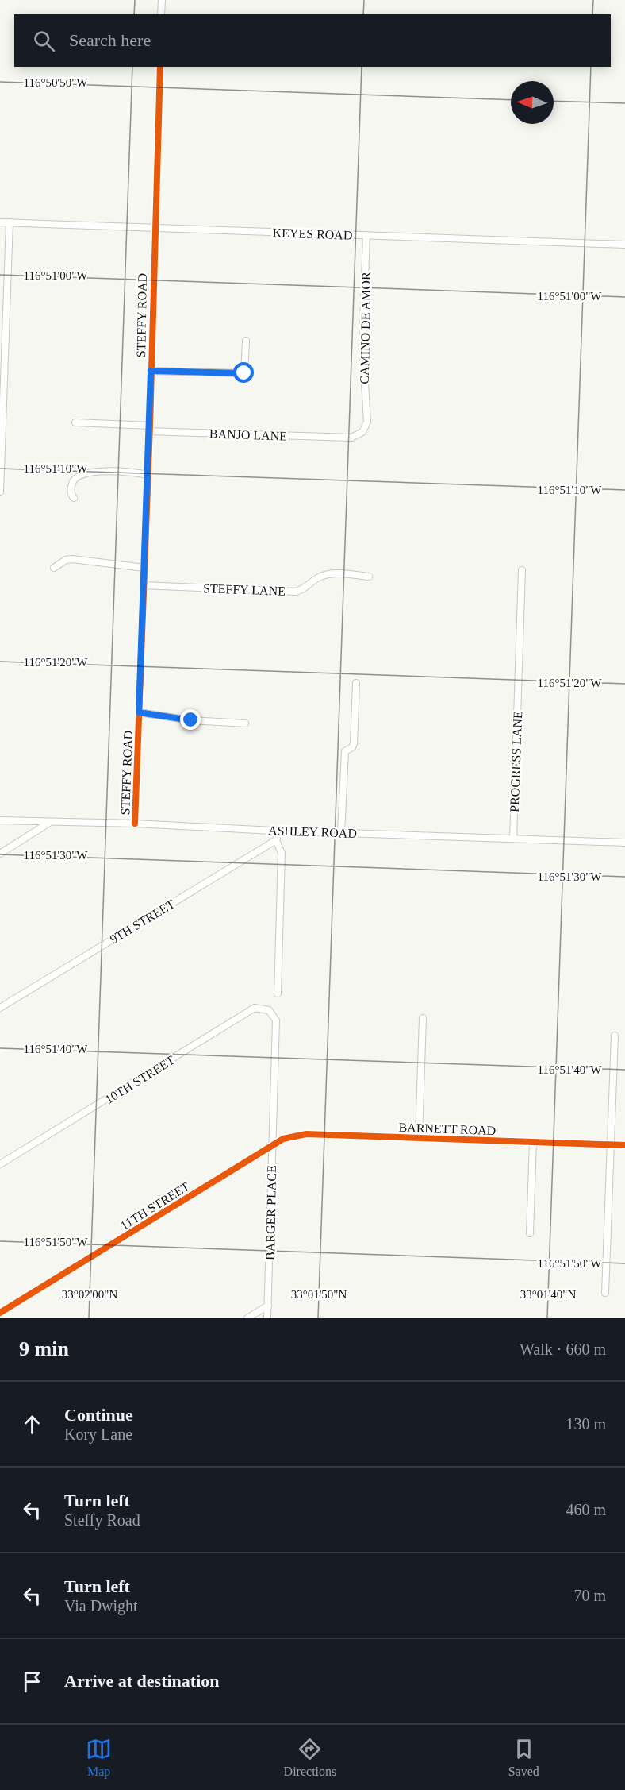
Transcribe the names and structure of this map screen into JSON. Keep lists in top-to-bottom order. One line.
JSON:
{"streets":{"street":["KEYES ROAD","STEFFY ROAD","CAMINO DE AMOR","BANJO LANE","STEFFY LANE","PROGRESS LANE","ASHLEY ROAD","9TH STREET","10TH STREET","BARNETT ROAD","11TH STREET","BARGER PLACE"]},"crossings":[["KEYES ROAD","STEFFY ROAD"],["KEYES ROAD","CAMINO DE AMOR"],["STEFFY ROAD","BANJO LANE"],["STEFFY ROAD","STEFFY LANE"],["STEFFY ROAD","ASHLEY ROAD"],["CAMINO DE AMOR","BANJO LANE"],["PROGRESS LANE","ASHLEY ROAD"],["10TH STREET","BARGER PLACE"],["BARNETT ROAD","11TH STREET"],["BARNETT ROAD","BARGER PLACE"],["11TH STREET","BARGER PLACE"]],"north":"left","page":{"search":"Search here","heading":["9 min","Walk · 660 m"],"list":[["Continue","Kory Lane","130 m"],["Turn left","Steffy Road","460 m"],["Turn left","Via Dwight","70 m"],"Arrive at destination"],"nav":["Map","Directions","Saved"]},"coordinates":["116°50'50\"W","116°51'00\"W","116°51'10\"W","116°51'20\"W","116°51'30\"W","116°51'40\"W","116°51'50\"W","33°02'00\"N","33°01'50\"N","33°01'40\"N"]}
